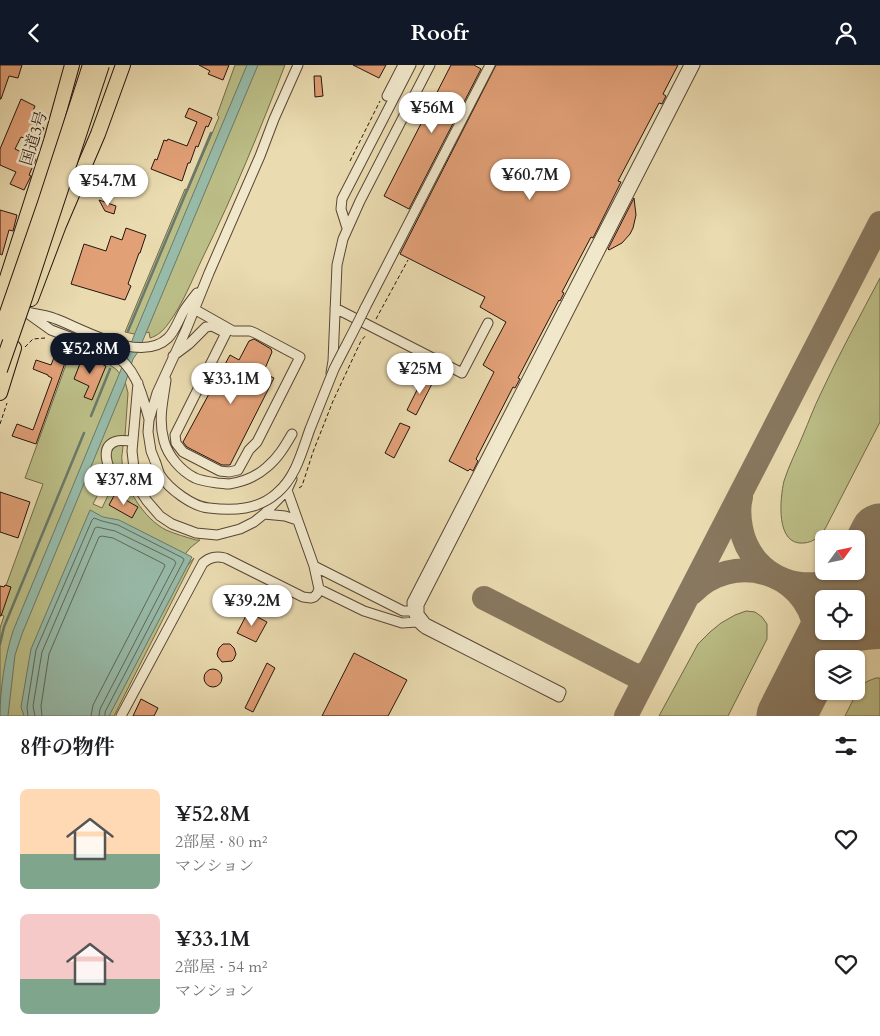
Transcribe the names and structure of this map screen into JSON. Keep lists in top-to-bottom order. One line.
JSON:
{"streets":{"highway":["国道3号"]},"north":"top right","page":{"header":"Roofr","price":["¥56M","¥60.7M","¥54.7M","¥52.8M","¥25M","¥33.1M","¥37.8M","¥39.2M"],"heading":"8件の物件","list":[{"name":"¥52.8M","note":"2部屋 · 80 m² · マンション"},{"name":"¥33.1M","note":"2部屋 · 54 m² · マンション"}]}}
